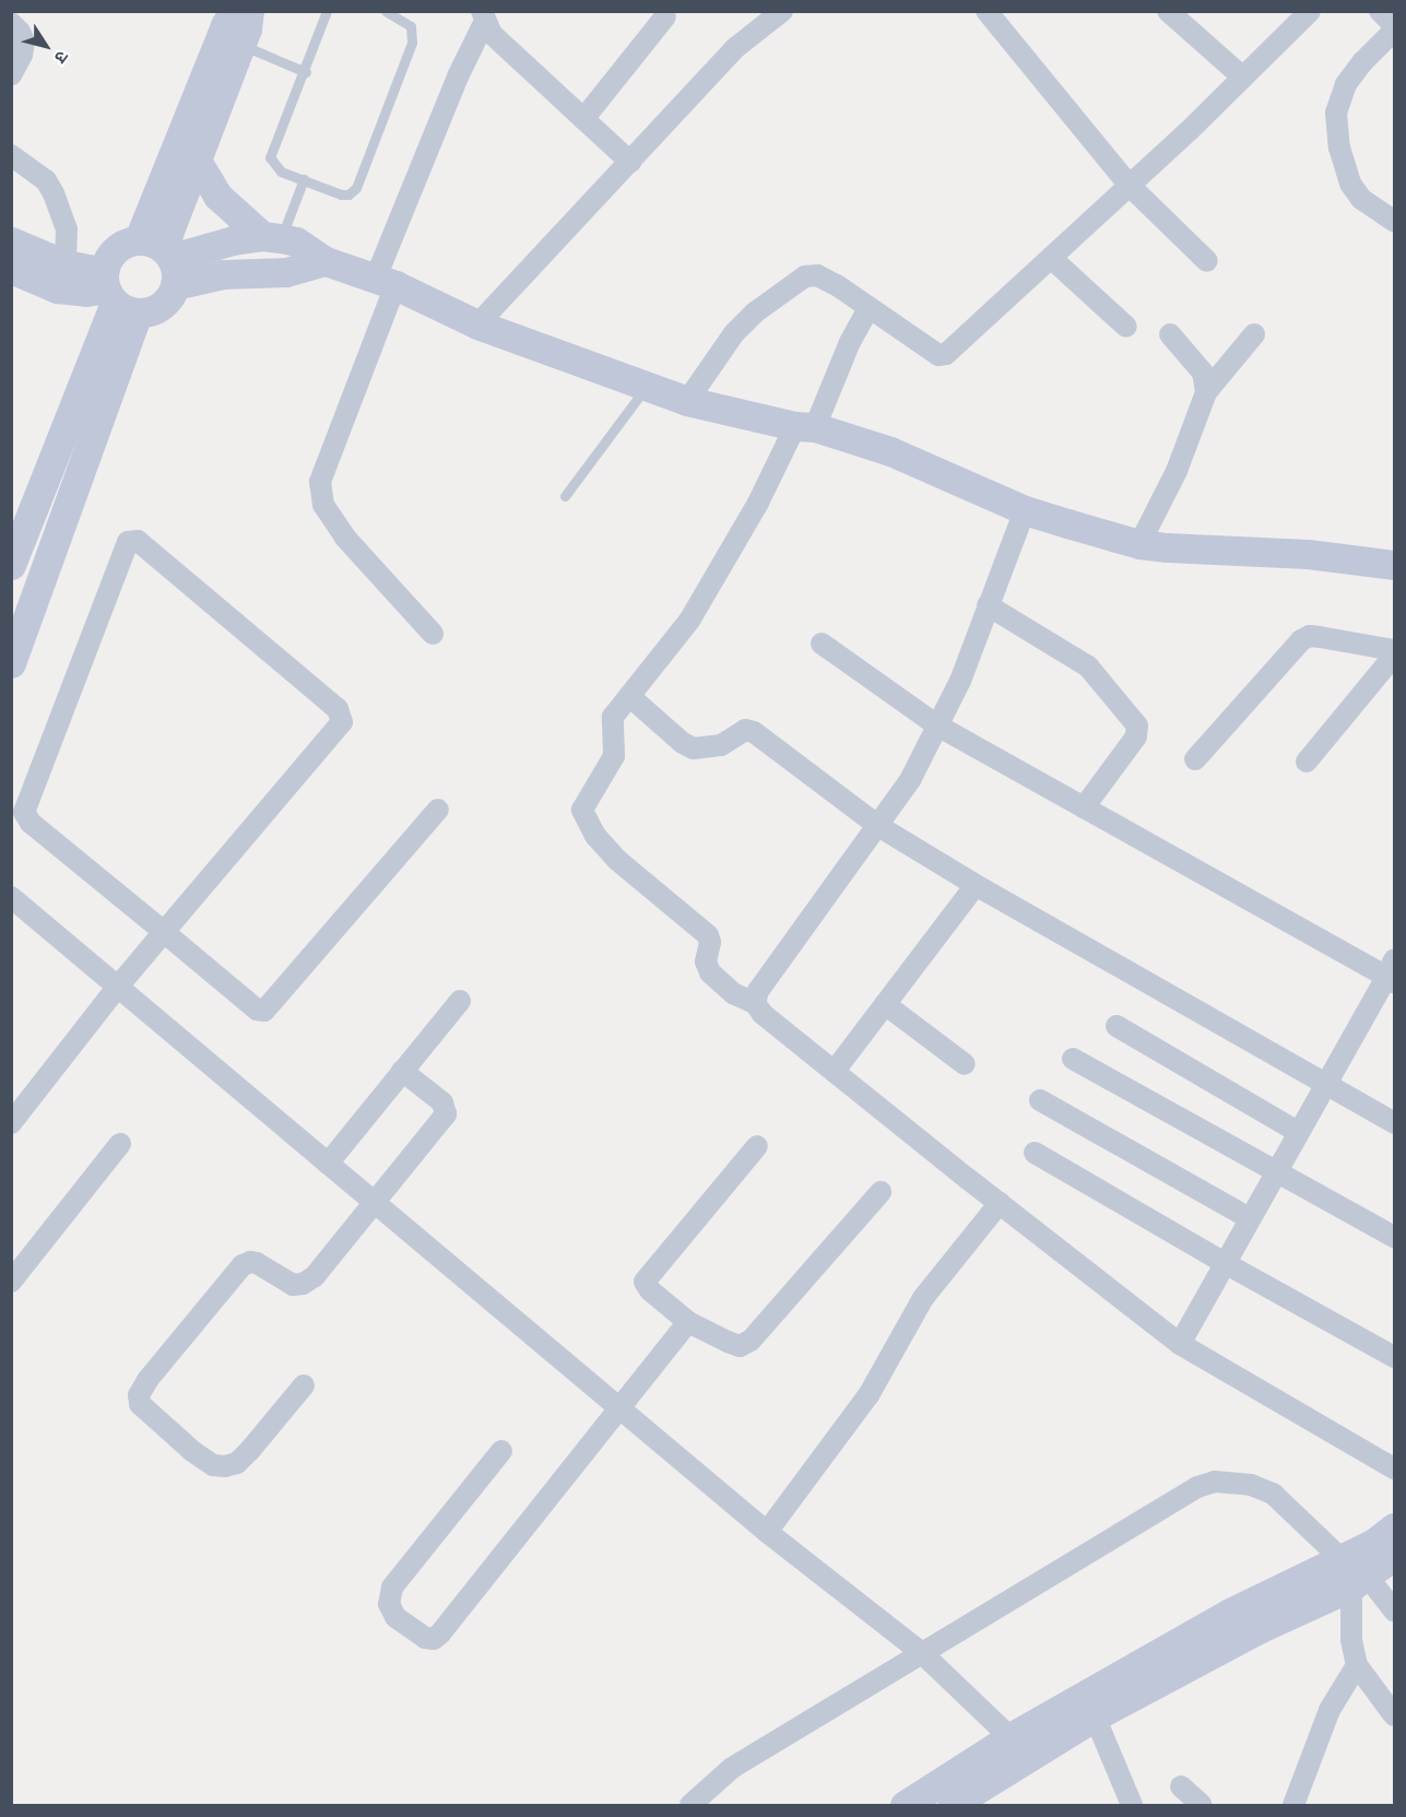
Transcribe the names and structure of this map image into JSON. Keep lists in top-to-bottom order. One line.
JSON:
{"north":"bottom right"}
